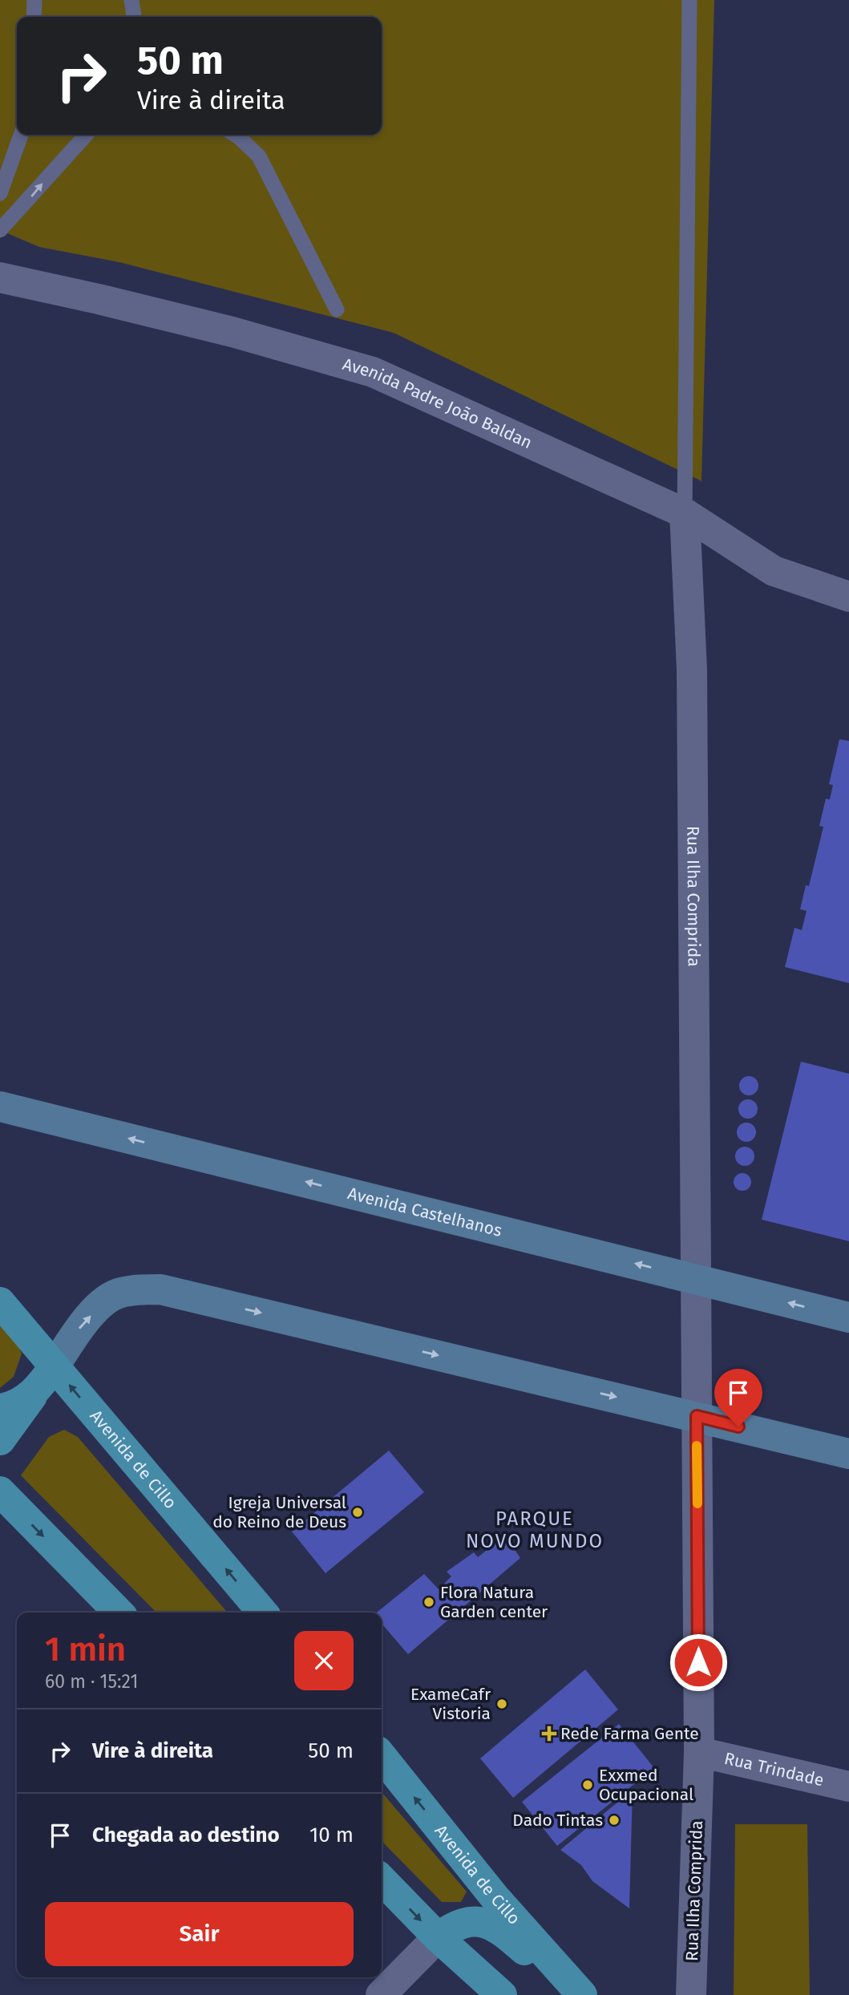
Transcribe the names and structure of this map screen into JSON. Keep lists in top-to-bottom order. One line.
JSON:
{"streets":{"main road":["Avenida Castelhanos","Avenida de Cillo"],"street":["Avenida Padre João Baldan","Rua Ilha Comprida","Rua Trindade"]},"crossings":[["Avenida Padre João Baldan","Rua Ilha Comprida"],["Rua Ilha Comprida","Avenida Castelhanos"],["Rua Ilha Comprida","Rua Trindade"]],"districts":["PARQUE NOVO MUNDO"],"places":{"other":["Igreja Universal do Reino de Deus","Flora Natura Garden center","ExameCafr Vistoria","Exxmed Ocupacional","Dado Tintas"],"health":["Rede Farma Gente"]},"page":{"turn":["50 m","Vire à direita"],"heading":["1 min","60 m · 15:21"],"list":[{"name":"Vire à direita","value":"50 m"},{"name":"Chegada ao destino","value":"10 m"}],"buttons":"Sair"}}
